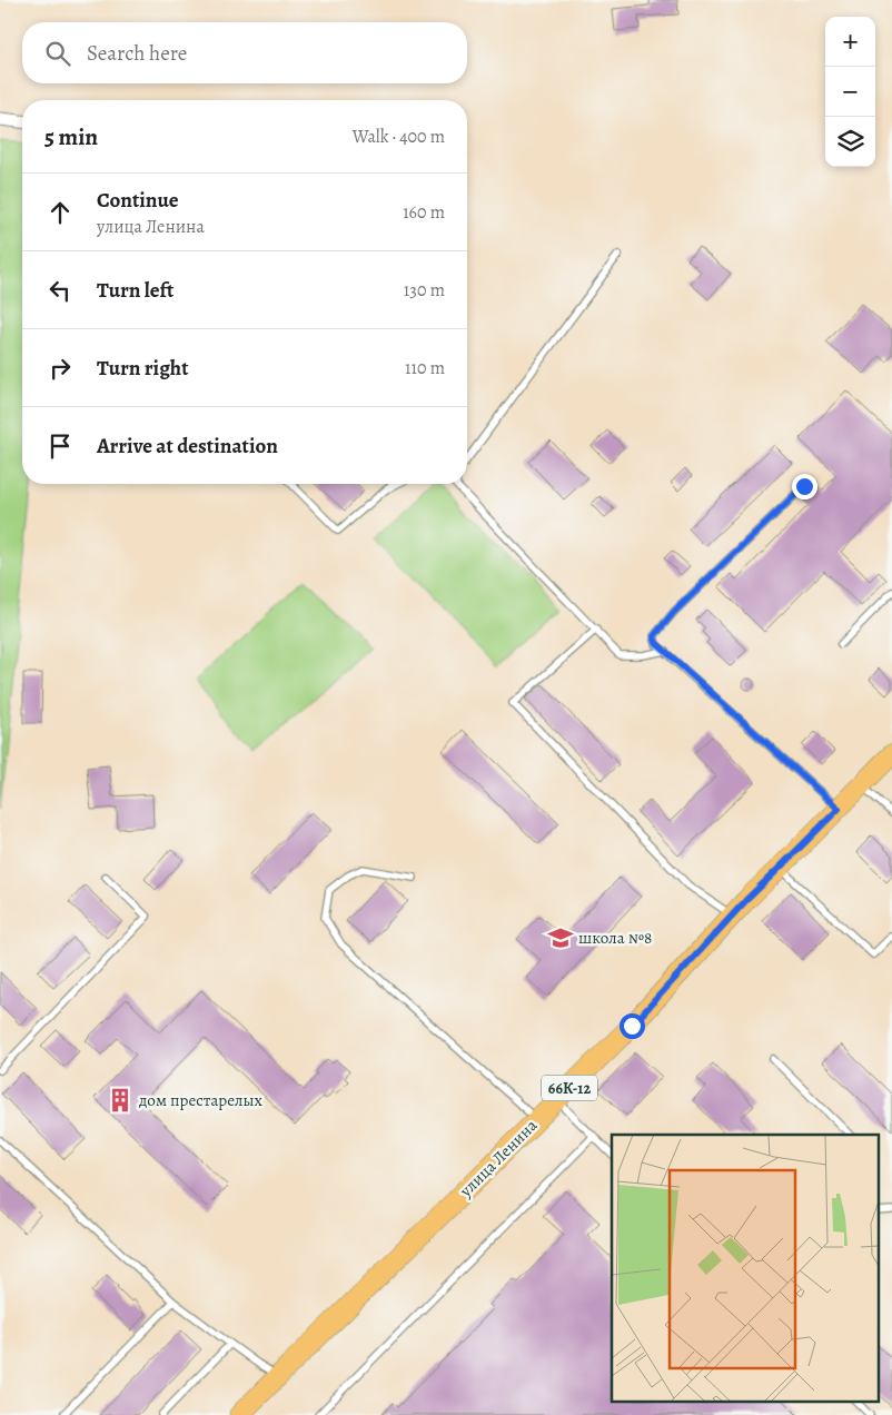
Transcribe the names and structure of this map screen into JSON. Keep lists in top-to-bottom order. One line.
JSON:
{"streets":{"main road":["66К-12","улица Ленина"]},"places":{"school or university":["школа №8"],"building":["дом престарелых"]},"page":{"map_buttons":["+","−"],"search":"Search here","heading":["5 min","Walk · 400 m"],"list":[["Continue","улица Ленина","160 m"],["Turn left","130 m"],["Turn right","110 m"],"Arrive at destination"]}}
